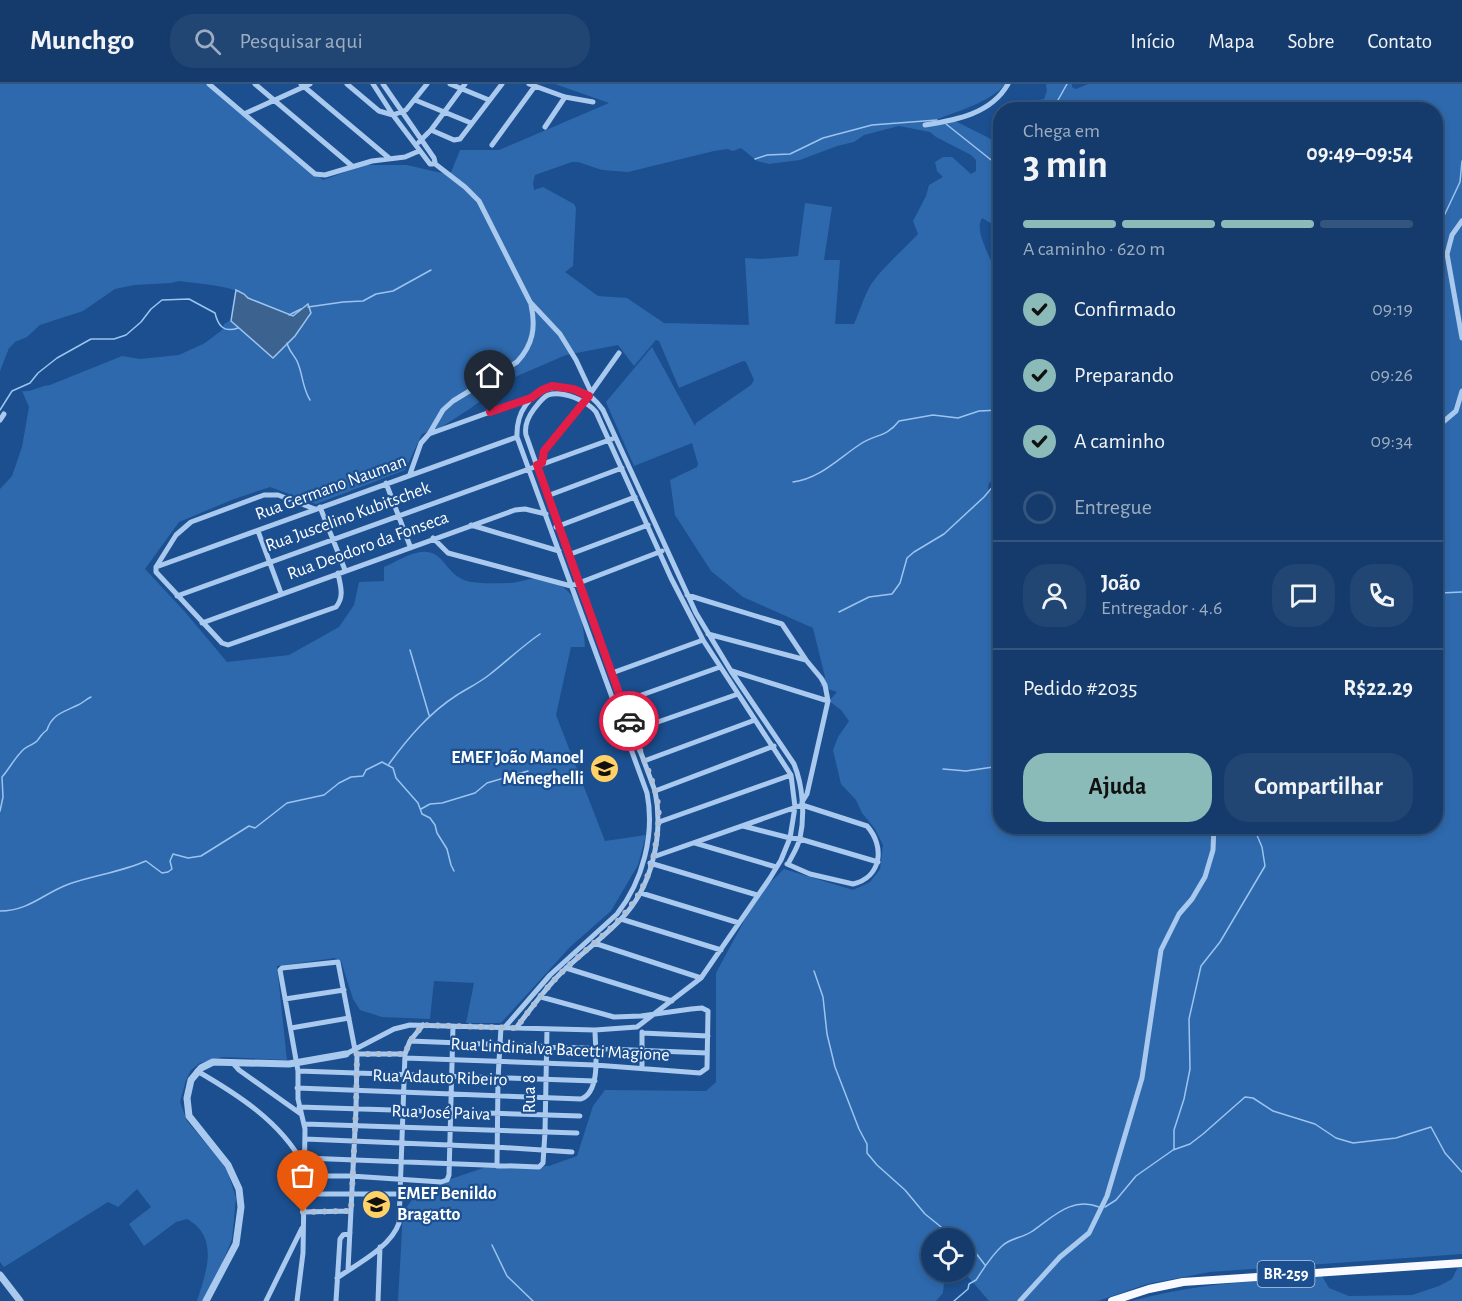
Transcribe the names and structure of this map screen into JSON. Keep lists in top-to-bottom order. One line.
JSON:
{"streets":{"highway":["BR-259"],"street":["Rua Germano Nauman","Rua Juscelino Kubitschek","Rua Deodoro da Fonseca","Rua Lindinalva Bacetti Magione","Rua Adauto Ribeiro","Rua 8","Rua José Paiva"]},"crossings":[["Rua Lindinalva Bacetti Magione","Rua 8"],["Rua Adauto Ribeiro","Rua 8"],["Rua 8","Rua José Paiva"]],"places":{"school or university":["EMEF João Manoel Meneghelli","EMEF Benildo Bragatto"]},"page":{"header":"Munchgo","search":"Pesquisar aqui","nav":["Início","Mapa","Sobre","Contato"],"heading":["3 min","Chega em","09:49–09:54"],"panel":["João","Entregador · 4.6","Pedido #2035","R$22.29"],"bar":"A caminho · 620 m","list":[["Confirmado","09:19"],["Preparando","09:26"],["A caminho","09:34"],"Entregue"],"buttons":["Ajuda","Compartilhar"]}}
